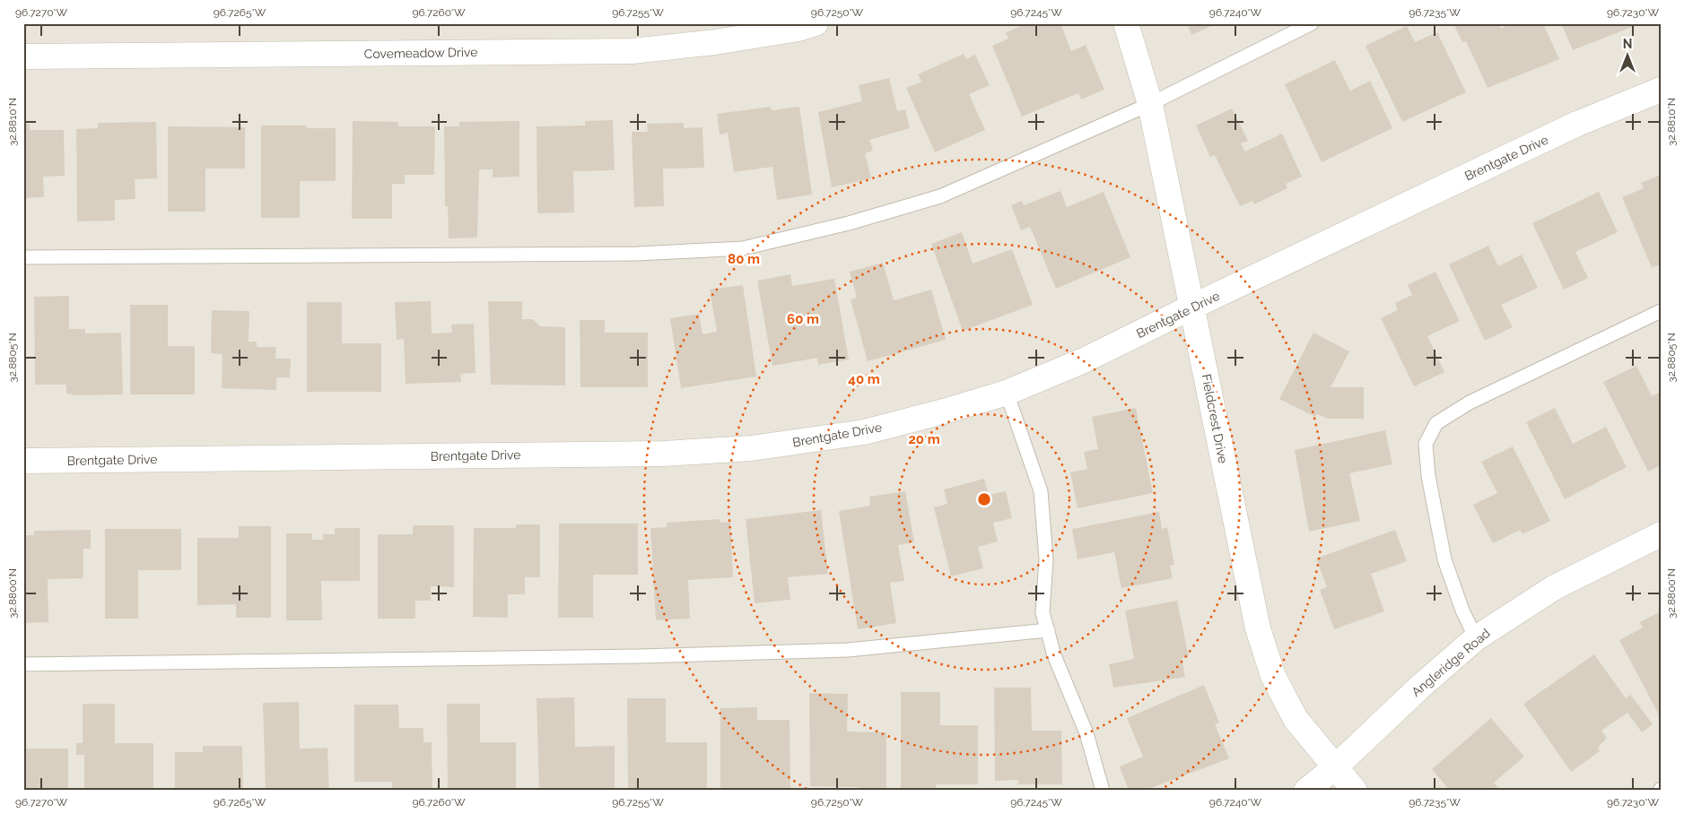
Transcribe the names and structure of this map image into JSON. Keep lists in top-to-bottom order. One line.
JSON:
{"streets":{"street":["Covemeadow Drive","Brentgate Drive","Fieldcrest Drive","Angleridge Road"]},"crossings":[["Brentgate Drive","Fieldcrest Drive"],["Fieldcrest Drive","Angleridge Road"]],"north":"top","coordinates":["96.7270°W","96.7265°W","96.7260°W","96.7255°W","96.7250°W","96.7245°W","96.7240°W","96.7235°W","96.7230°W","32.8810°N","32.8805°N","32.8800°N"],"rings":["80 m","60 m","40 m","20 m"]}
